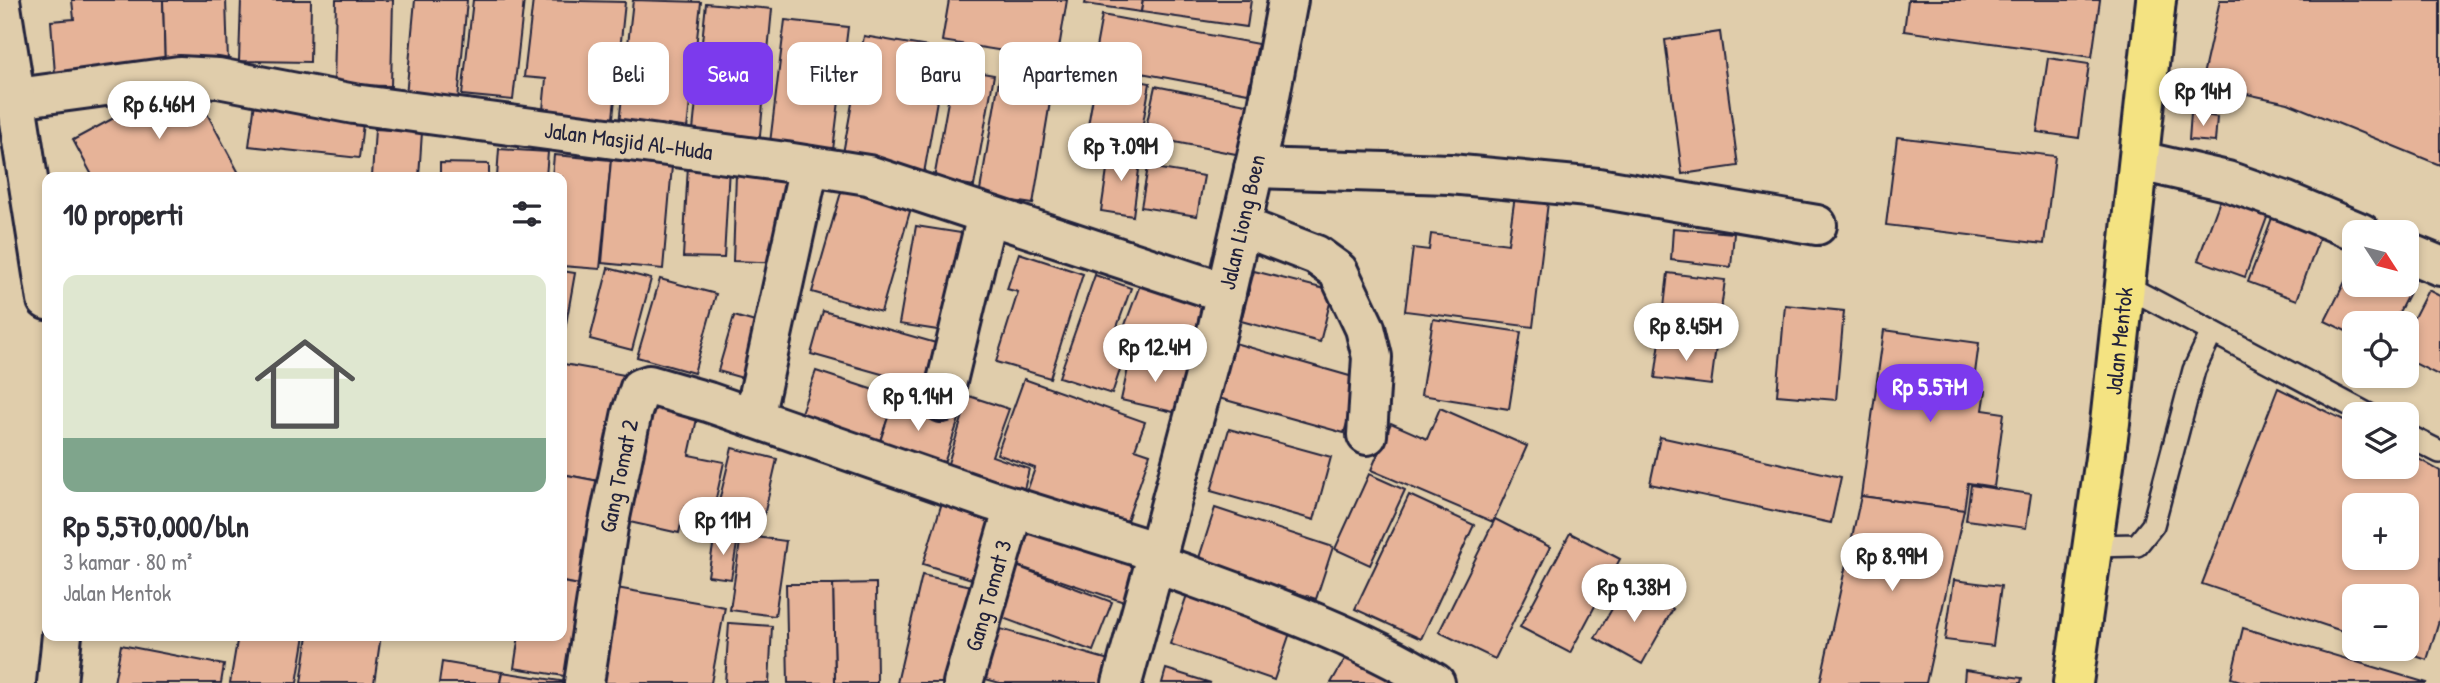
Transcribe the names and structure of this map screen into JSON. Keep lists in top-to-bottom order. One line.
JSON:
{"streets":{"highway":["Jalan Mentok"],"street":["Jalan Masjid Al-Huda","Jalan Liong Boen","Gang Tomat 2","Gang Tomat 3"]},"crossings":[["Jalan Masjid Al-Huda","Jalan Liong Boen"]],"north":"bottom right","page":{"chip":["Beli","Sewa","Filter","Baru","Apartemen"],"price":["Rp 14M","Rp 6.46M","Rp 7.09M","Rp 8.45M","Rp 12.4M","Rp 5.57M","Rp 9.14M","Rp 11M","Rp 8.99M","Rp 9.38M"],"heading":"10 properti","map_buttons":["+","−"],"list":[{"name":"Rp 5,570,000/bln","note":"3 kamar · 80 m² · Jalan Mentok"}]}}
